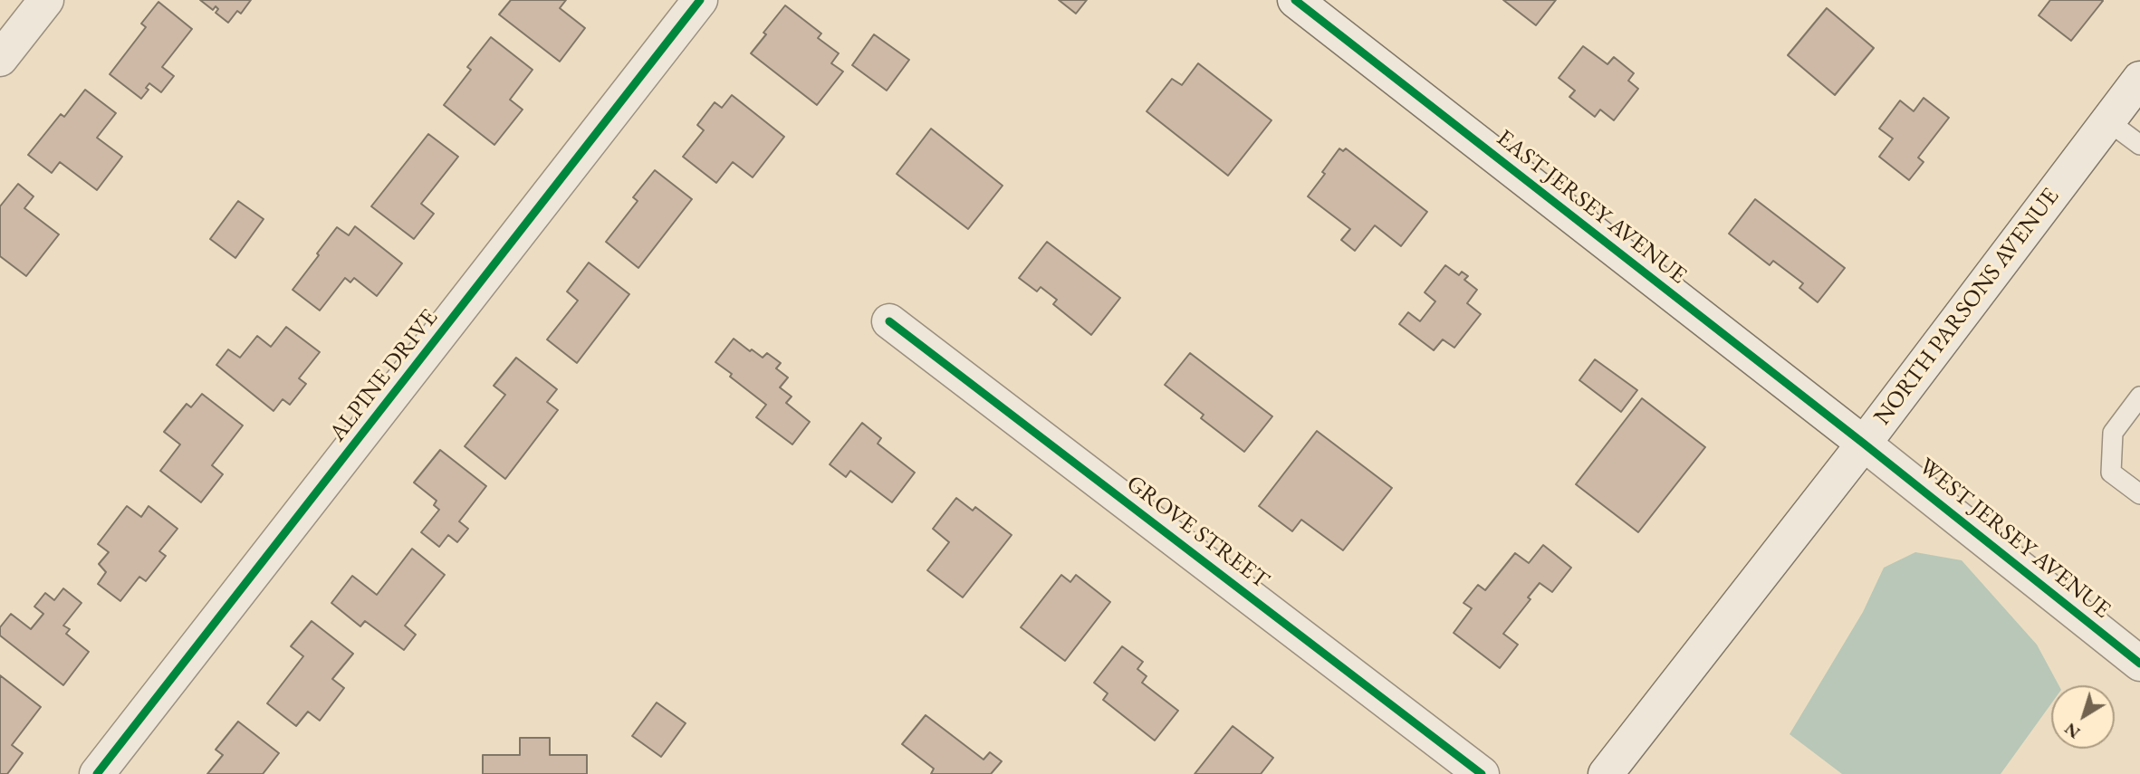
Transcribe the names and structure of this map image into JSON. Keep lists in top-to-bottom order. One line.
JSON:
{"streets":{"street":["EAST JERSEY AVENUE","NORTH PARSONS AVENUE","ALPINE DRIVE","GROVE STREET","WEST JERSEY AVENUE"]},"crossings":[["EAST JERSEY AVENUE","NORTH PARSONS AVENUE"],["EAST JERSEY AVENUE","WEST JERSEY AVENUE"],["NORTH PARSONS AVENUE","WEST JERSEY AVENUE"]],"north":"bottom left"}
